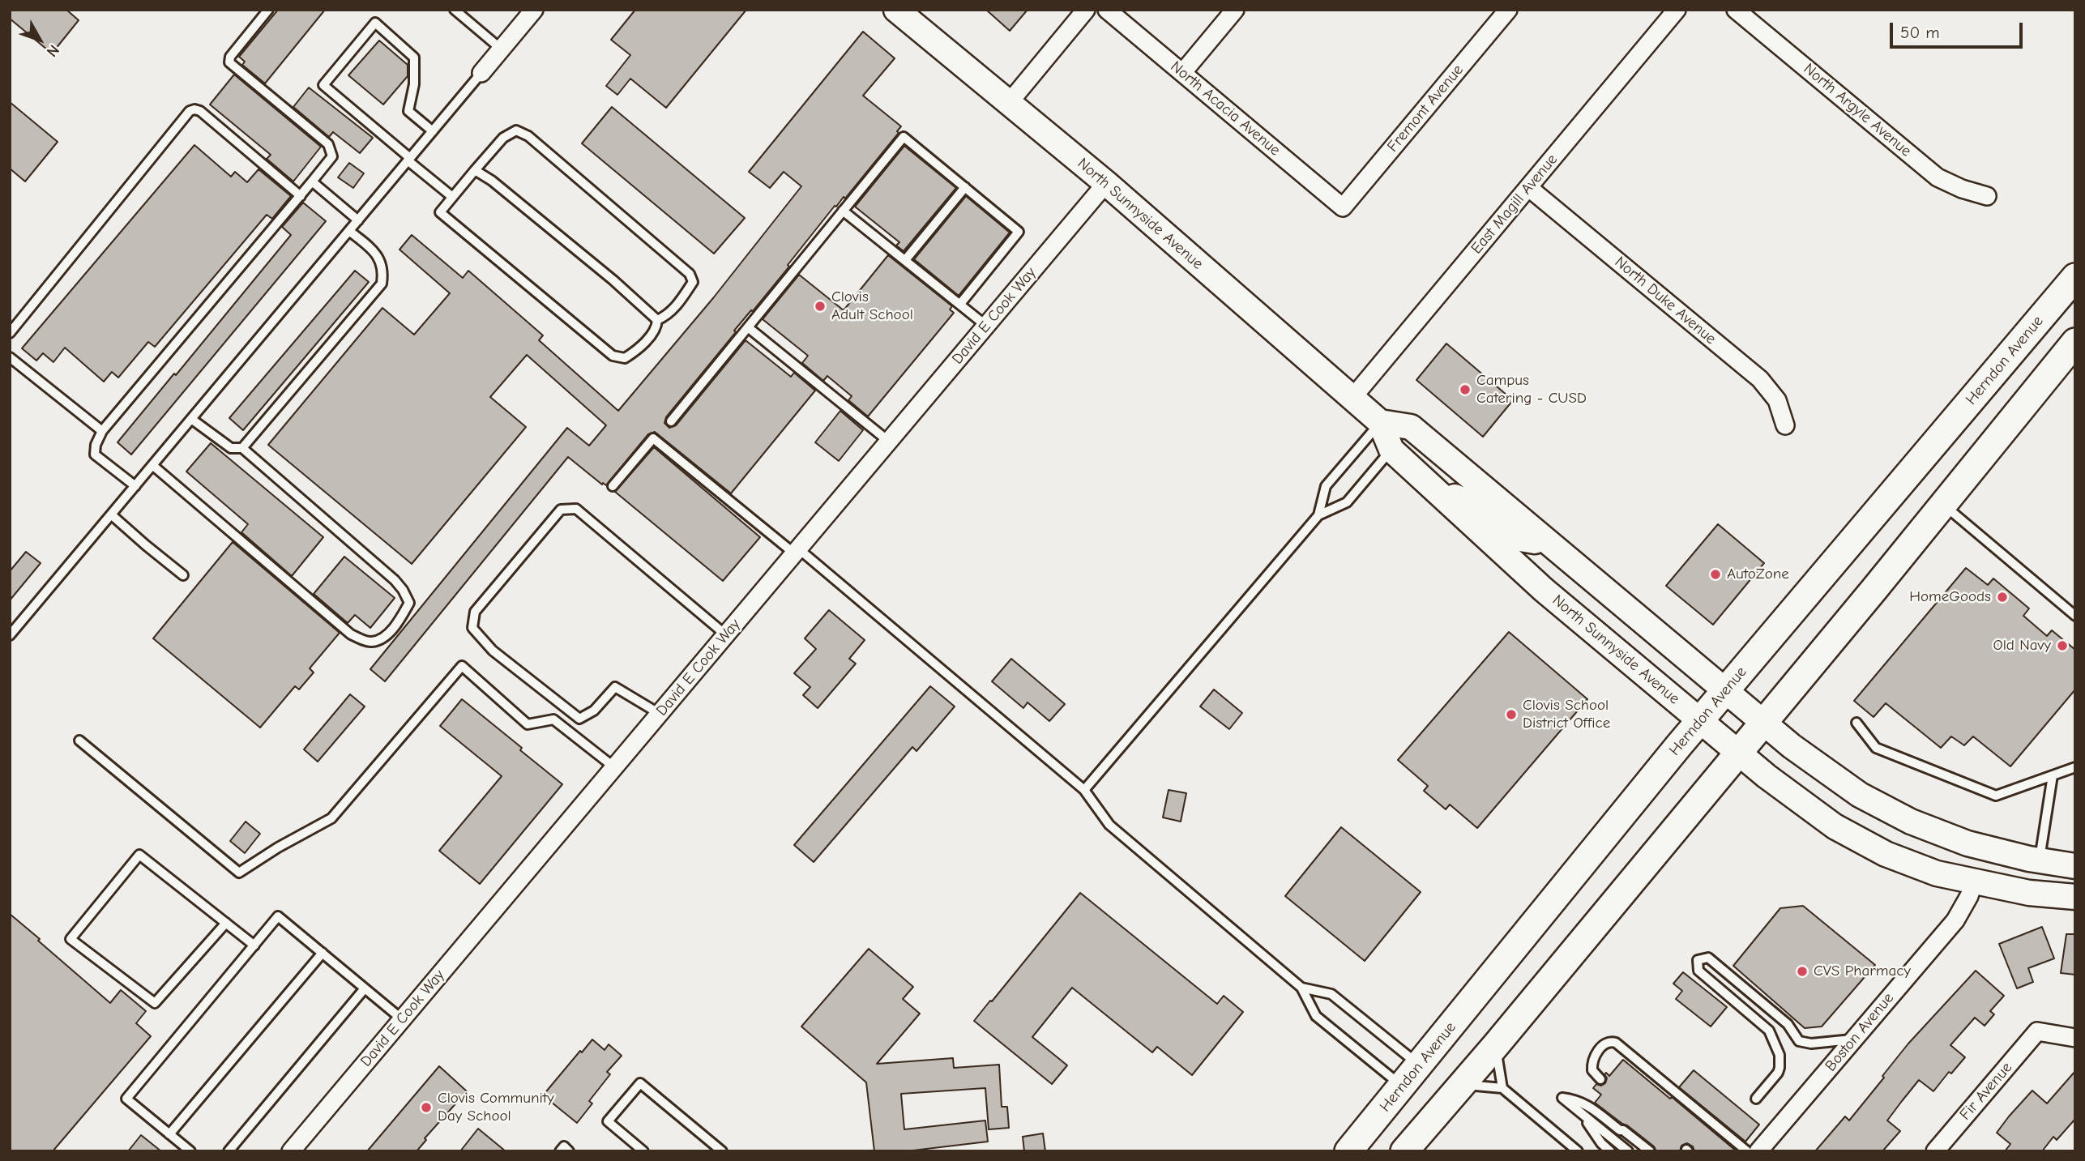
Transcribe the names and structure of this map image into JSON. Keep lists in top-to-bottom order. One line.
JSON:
{"streets":{"main road":["North Sunnyside Avenue","Herndon Avenue"],"street":["North Acacia Avenue","Fremont Avenue","North Argyle Avenue","East Magill Avenue","North Duke Avenue","David E Cook Way","Boston Avenue","Fir Avenue"]},"crossings":[["North Acacia Avenue","Fremont Avenue"],["East Magill Avenue","North Sunnyside Avenue"],["East Magill Avenue","North Duke Avenue"],["North Sunnyside Avenue","David E Cook Way"],["North Sunnyside Avenue","Herndon Avenue"],["North Sunnyside Avenue","Boston Avenue"]],"places":["Clovis Adult School","Campus Catering - CUSD","AutoZone","HomeGoods","Old Navy","Clovis School District Office","CVS Pharmacy","Clovis Community Day School"],"scale_bar":"50 m","north":"bottom right"}
